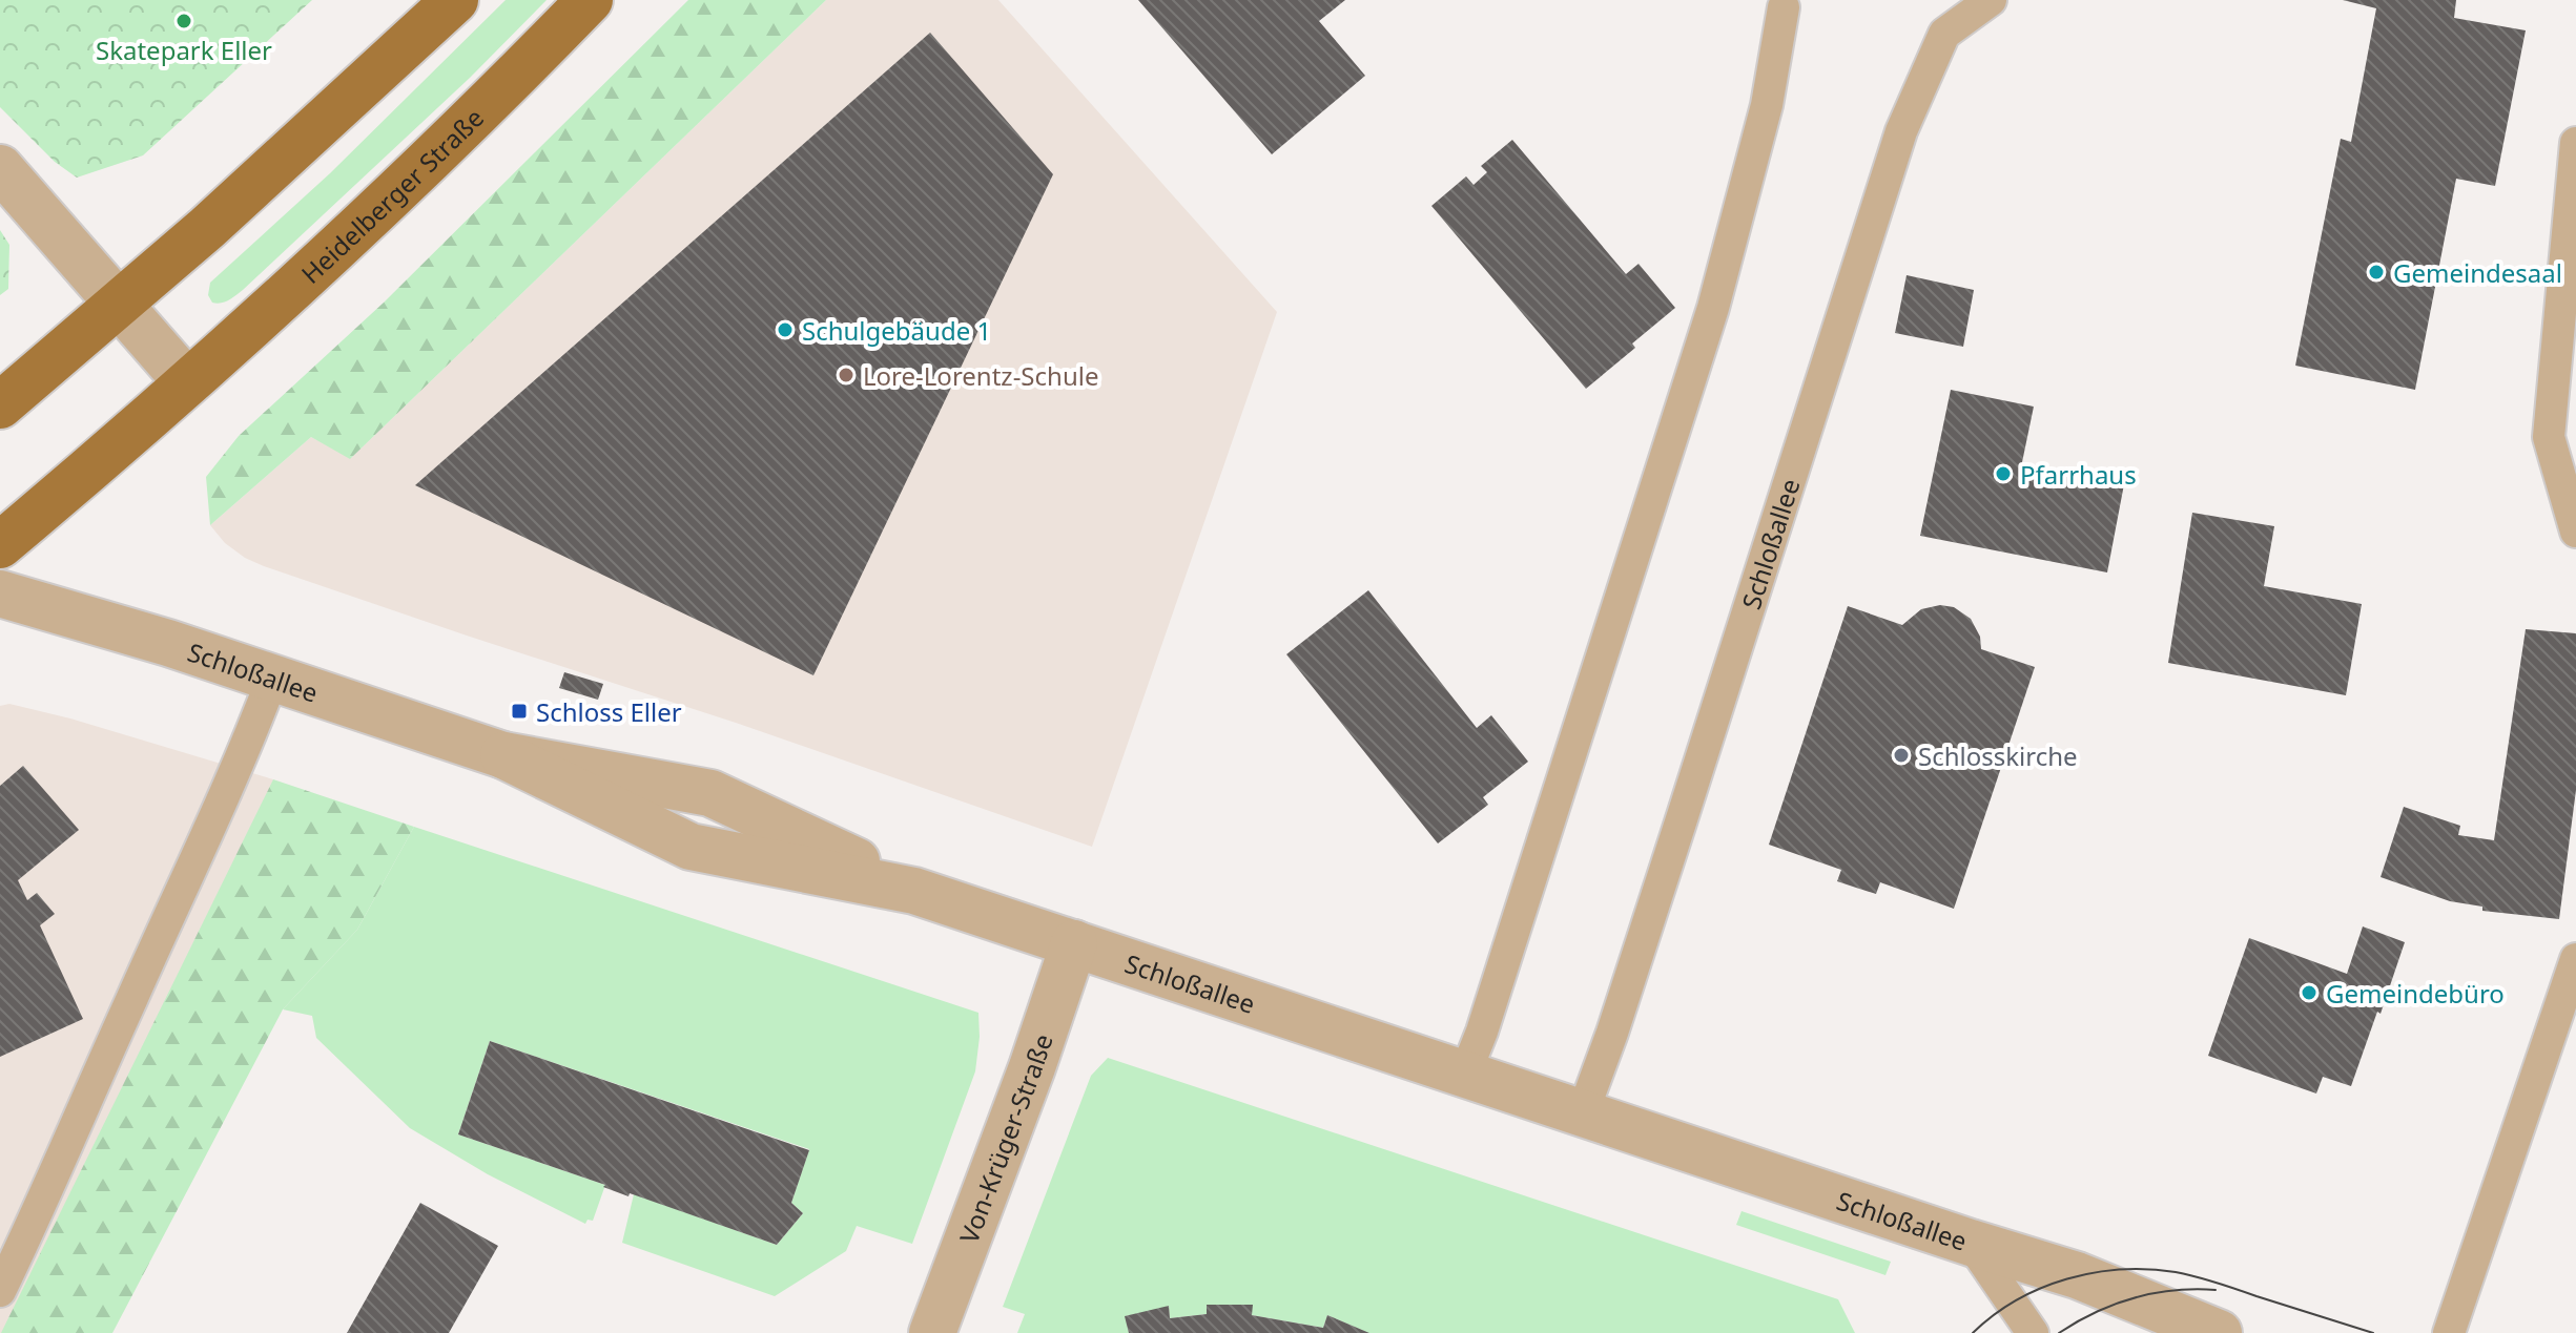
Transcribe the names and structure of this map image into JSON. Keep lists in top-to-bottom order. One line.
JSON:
{"streets":{"main road":["Heidelberger Straße"],"street":["Schloßallee","Von-Krüger-Straße"]},"crossings":[["Schloßallee","Von-Krüger-Straße"]],"places":{"other":["Skatepark Eller","Gemeindesaal","Schulgebäude 1","Lore-Lorentz-Schule","Pfarrhaus","Schlosskirche","Gemeindebüro"],"transit":["Schloss Eller"]}}
